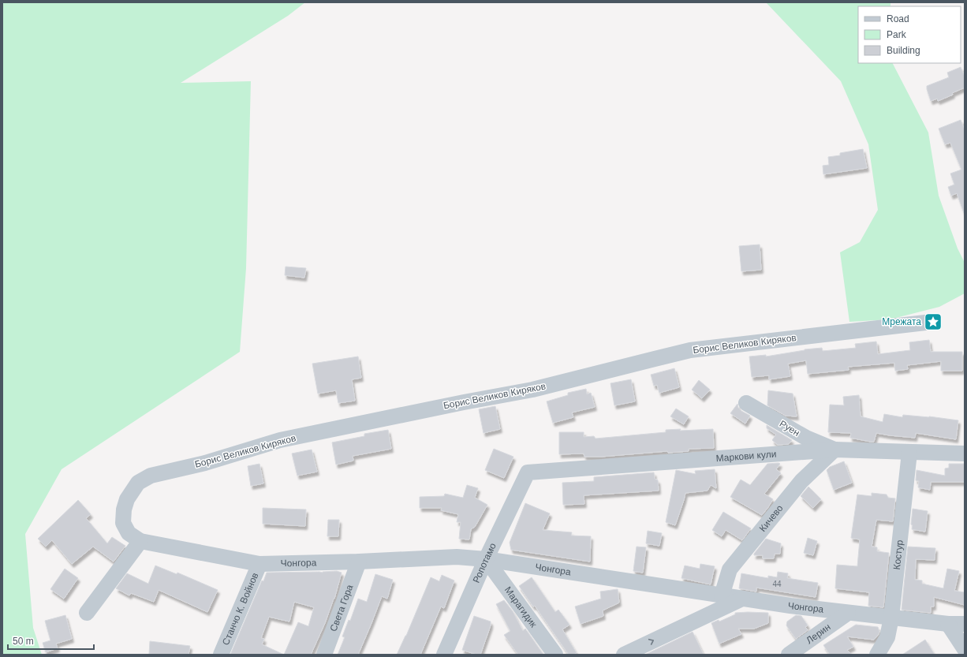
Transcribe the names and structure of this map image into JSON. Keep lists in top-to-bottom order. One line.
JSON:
{"streets":{"street":["Борис Великов Киряков","Руен","Маркови кули","Кичево","Костур","Чонгора","Ропотамо","Марагидик","Света Гора","Станчо К. Войнов","Лерин"]},"crossings":[["Борис Великов Киряков","Чонгора"],["Руен","Маркови кули"],["Руен","Кичево"],["Маркови кули","Кичево"],["Маркови кули","Костур"],["Маркови кули","Ропотамо"],["Кичево","Чонгора"],["Костур","Чонгора"],["Чонгора","Ропотамо"],["Чонгора","Марагидик"],["Чонгора","Света Гора"],["Чонгора","Станчо К. Войнов"],["Чонгора","Лерин"],["Ропотамо","Марагидик"]],"places":{"place":["Мрежата"]},"house_numbers":["44"],"legend":["Road","Park","Building"],"scale_bar":"50 m"}
